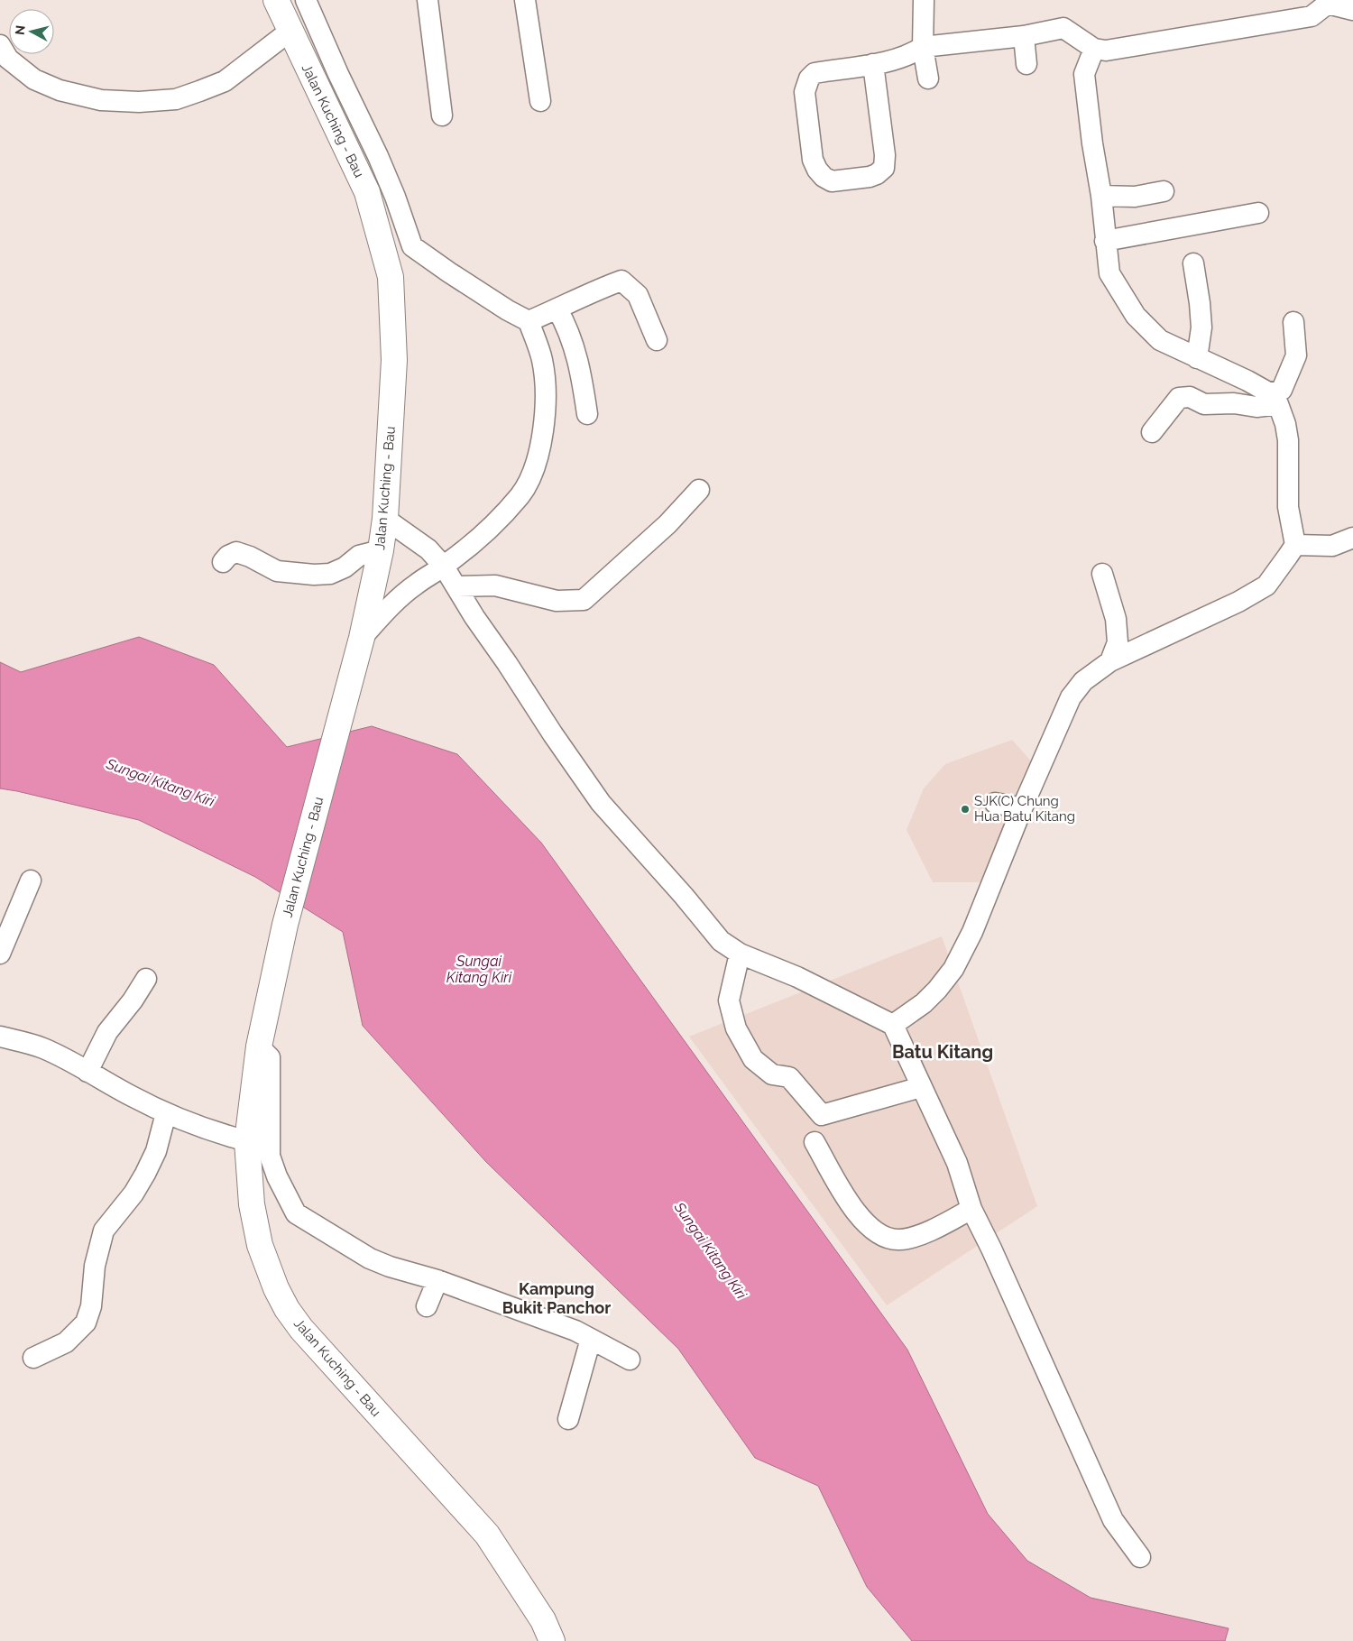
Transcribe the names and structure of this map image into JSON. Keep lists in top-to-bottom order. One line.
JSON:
{"streets":{"main road":["Jalan Kuching - Bau"]},"districts":["Batu Kitang","Kampung Bukit Panchor"],"water":["Sungai Kitang Kiri"],"places":["SJK(C) Chung Hua Batu Kitang"],"north":"left"}
